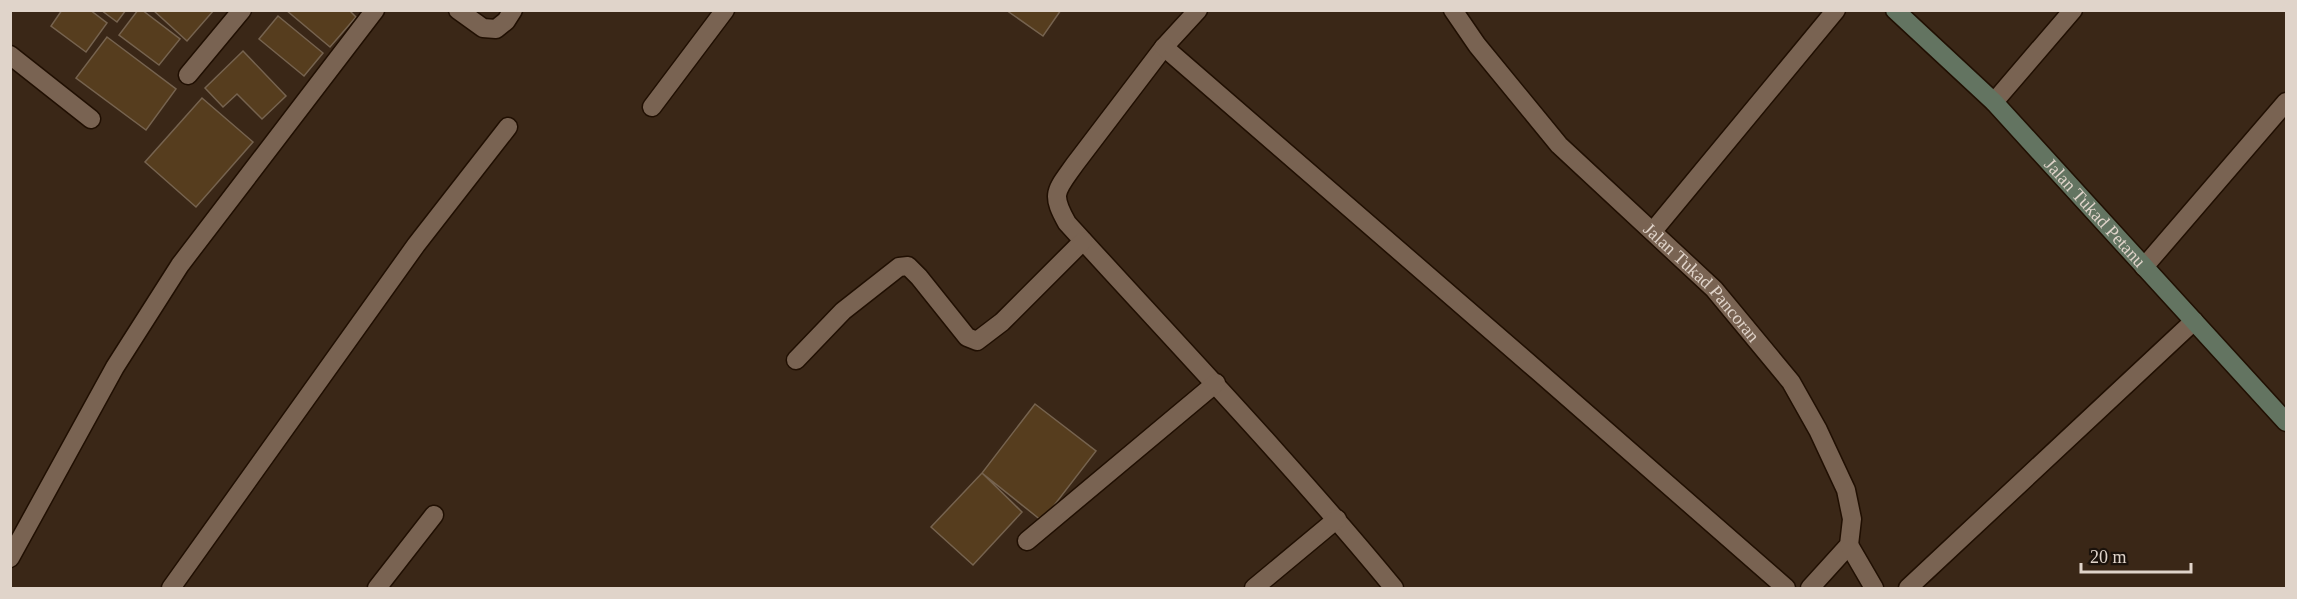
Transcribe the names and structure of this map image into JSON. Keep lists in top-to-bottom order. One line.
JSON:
{"streets":{"street":["Jalan Tukad Petanu","Jalan Tukad Pancoran"]},"scale_bar":"20 m"}
